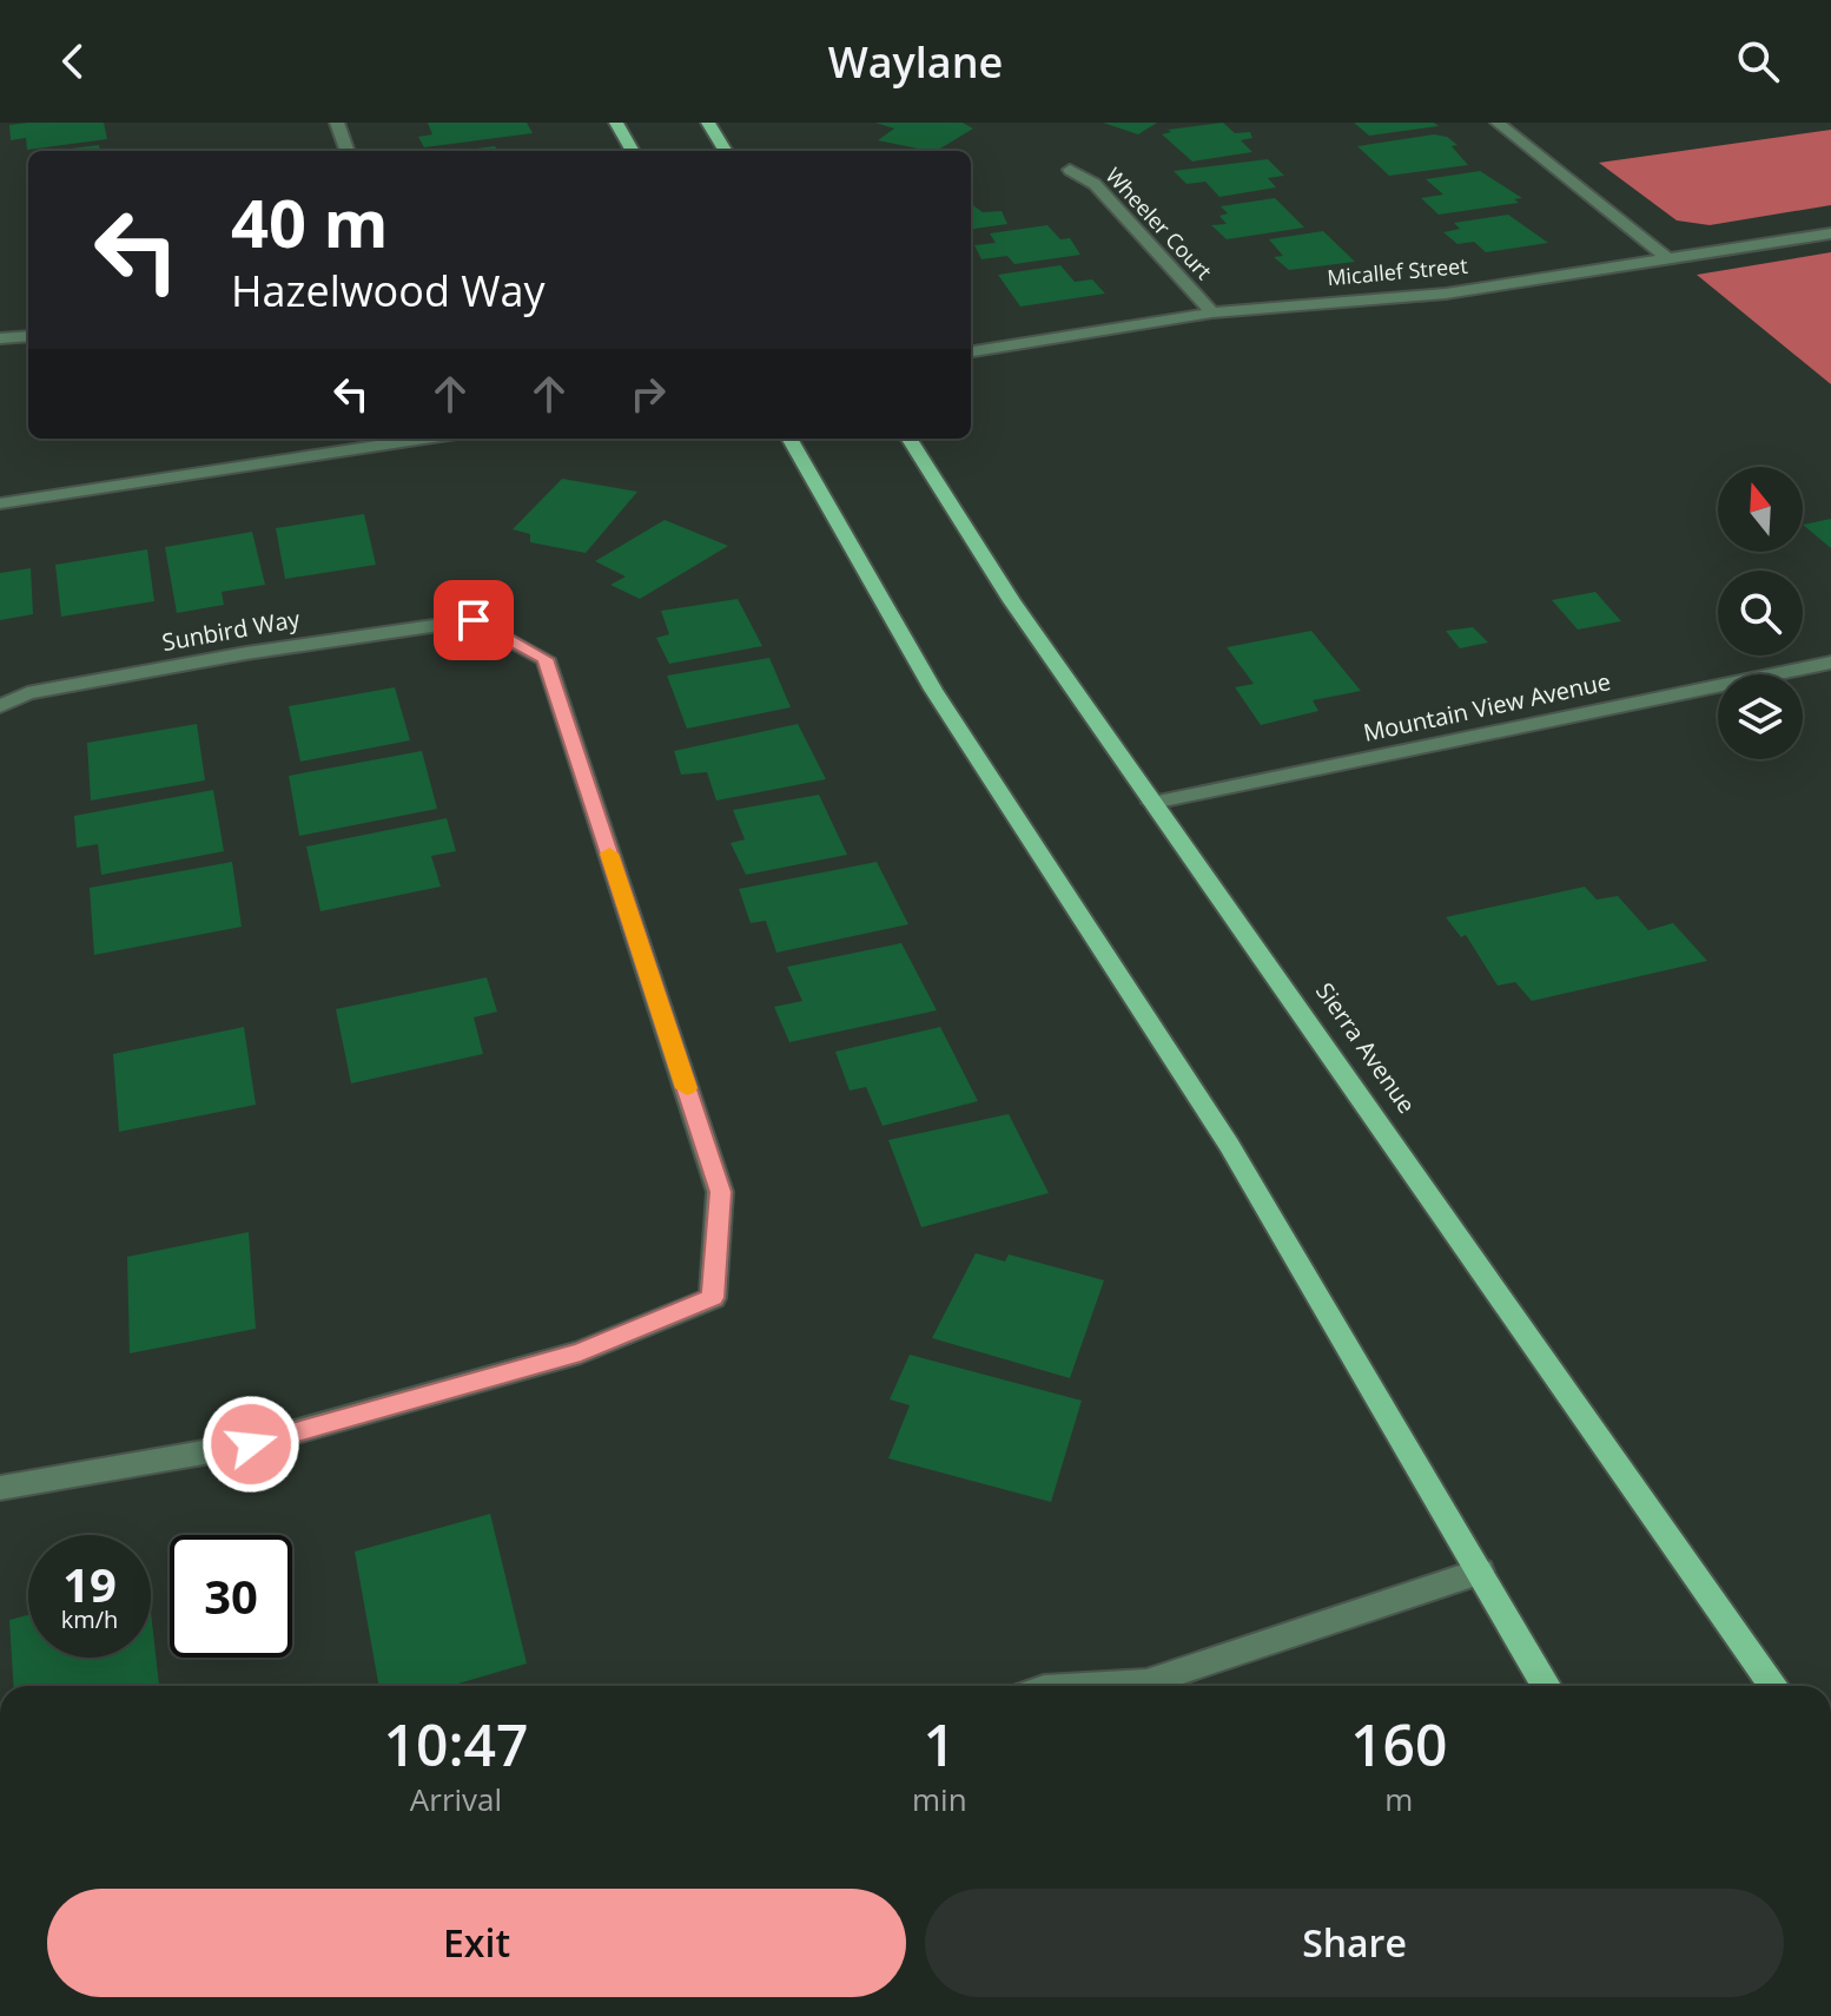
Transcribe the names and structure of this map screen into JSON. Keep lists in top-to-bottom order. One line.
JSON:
{"streets":{"main road":["Sierra Avenue"],"street":["Wheeler Court","Micallef Street","Sunbird Way","Mountain View Avenue"]},"crossings":[["Wheeler Court","Micallef Street"],["Mountain View Avenue","Sierra Avenue"]],"north":"top","page":{"header":"Waylane","turn":["40 m","Hazelwood Way"],"speed":"19 km/h","limit":"30","eta":["10:47","Arrival","1","min","160","m"],"buttons":["Exit","Share"]}}
